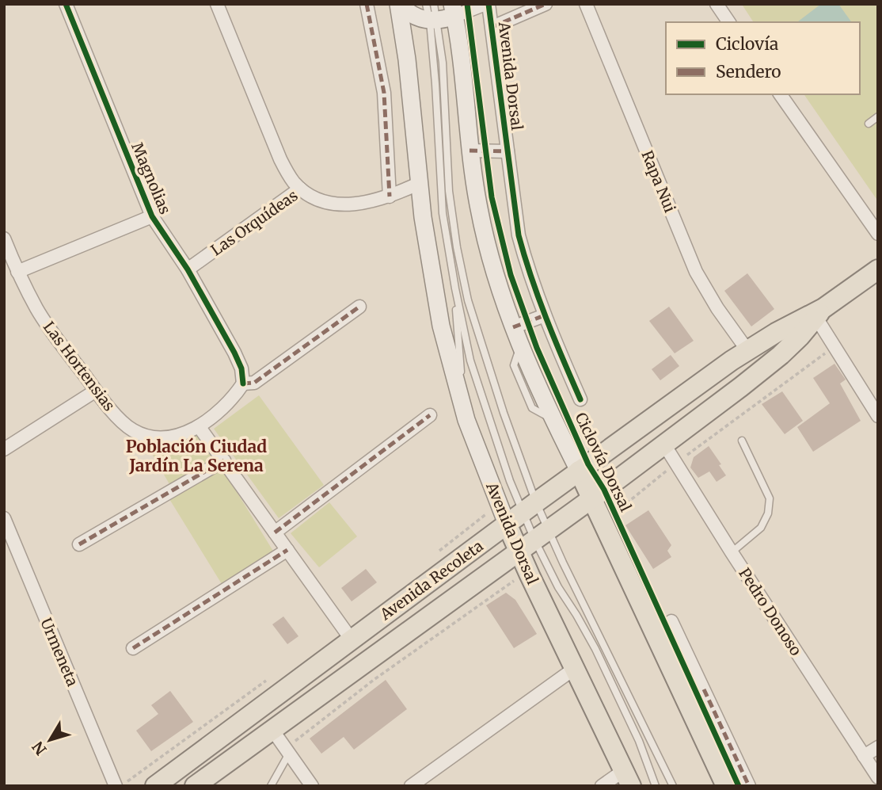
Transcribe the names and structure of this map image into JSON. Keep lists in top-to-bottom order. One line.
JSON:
{"streets":{"main road":["Avenida Dorsal","Avenida Recoleta"],"street":["Magnolias","Rapa Nui","Las Orquídeas","Las Hortensias","Pedro Donoso","Urmeneta"],"cycle path":["Ciclovía Dorsal"]},"crossings":[["Avenida Dorsal","Las Orquídeas"],["Avenida Dorsal","Avenida Recoleta"],["Magnolias","Las Orquídeas"],["Magnolias","Las Hortensias"],["Rapa Nui","Avenida Recoleta"],["Ciclovía Dorsal","Avenida Recoleta"],["Avenida Recoleta","Pedro Donoso"]],"districts":["Población Ciudad Jardín La Serena"],"legend":["Ciclovía","Sendero"],"north":"bottom left"}
